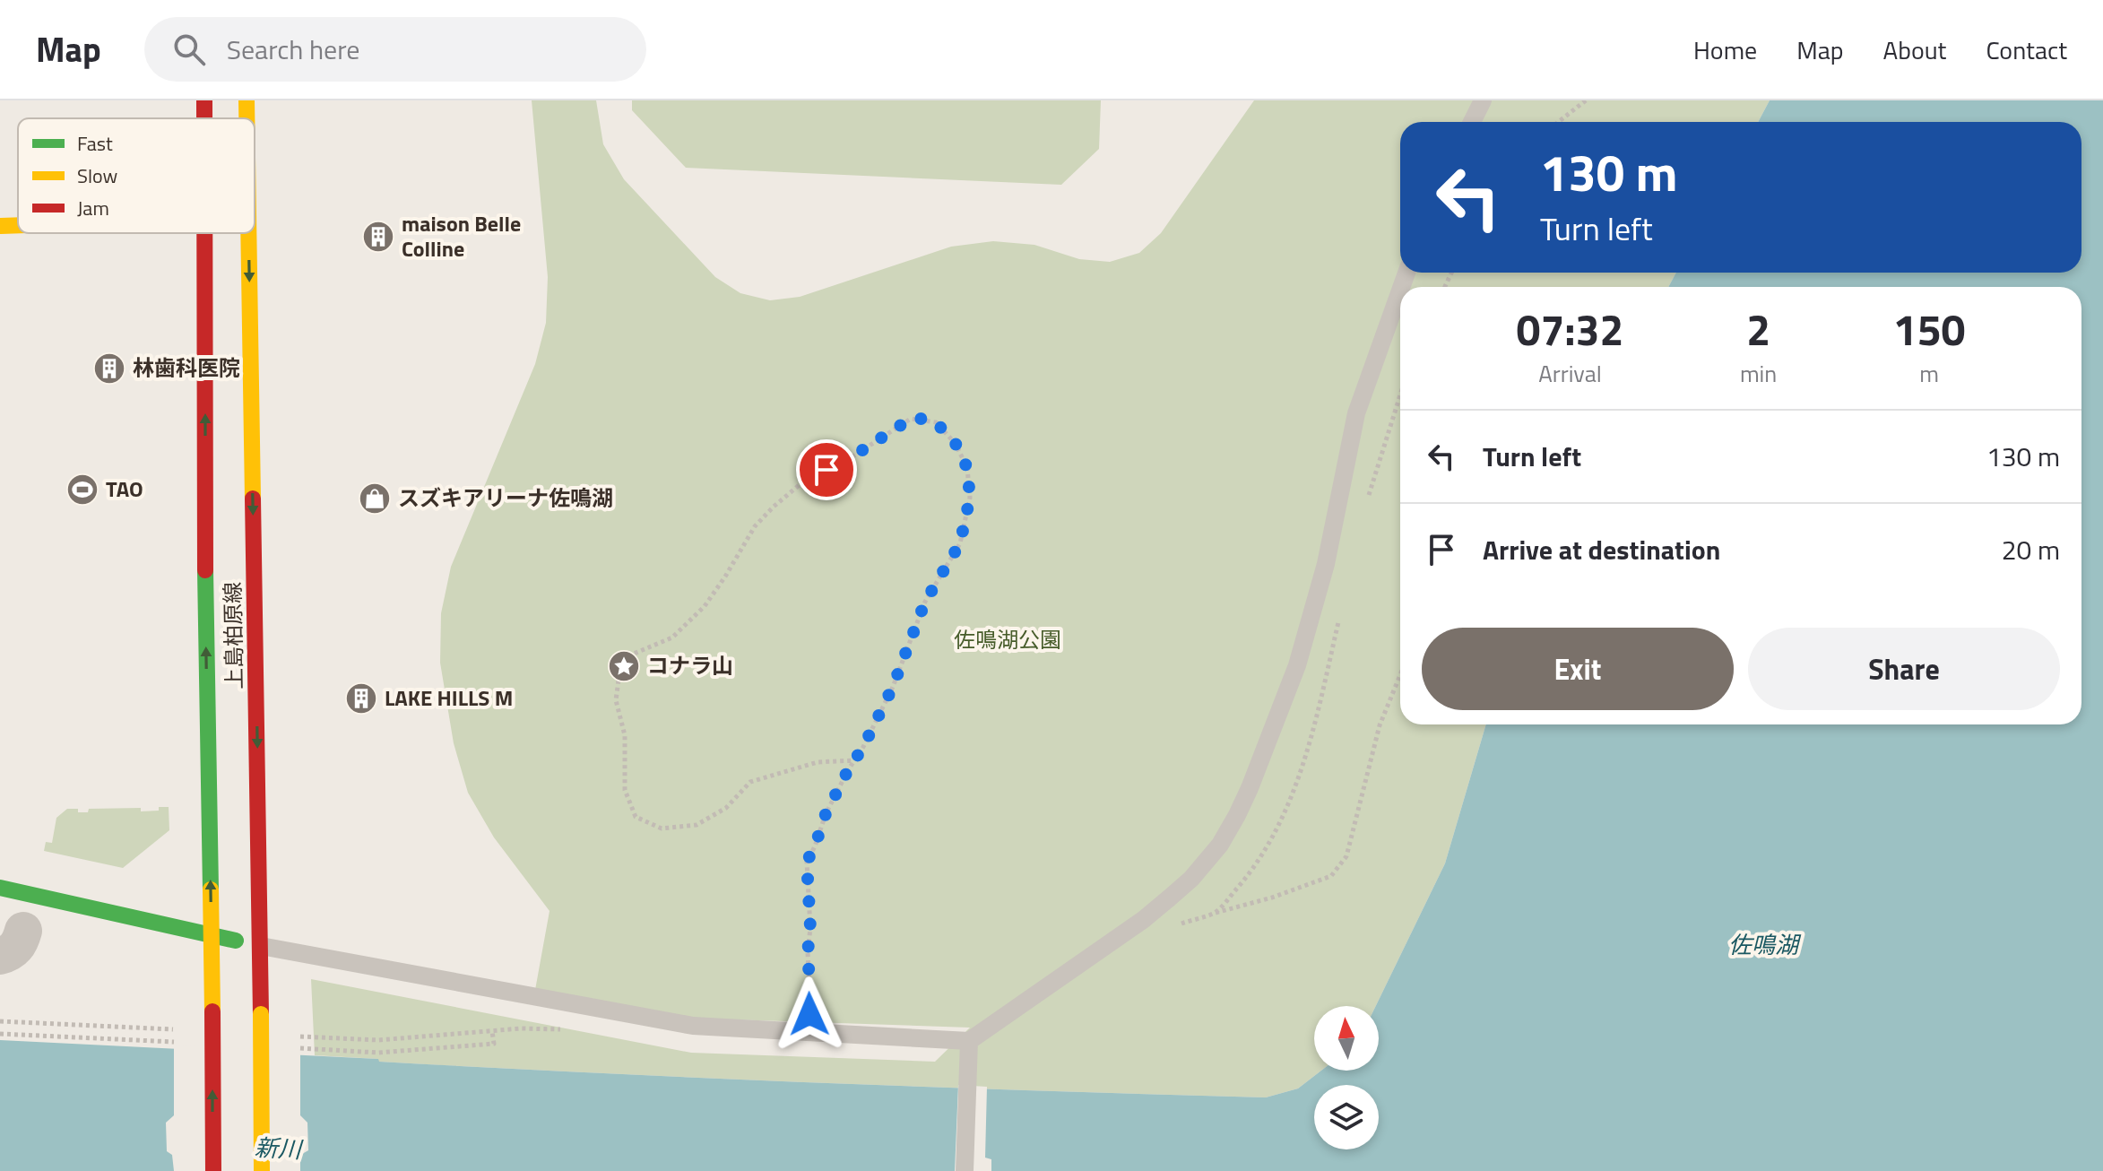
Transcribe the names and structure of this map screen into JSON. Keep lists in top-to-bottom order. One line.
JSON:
{"streets":{"street":["上島柏原線"]},"water":["佐鳴湖","新川"],"parks":["佐鳴湖公園"],"places":{"building":["maison Belle Colline","林歯科医院","LAKE HILLS M"],"sports":["TAO"],"shop":["スズキアリーナ佐鳴湖"],"place":["コナラ山"]},"legend":["Fast","Slow","Jam"],"north":"top","page":{"header":"Map","search":"Search here","nav":["Home","Map","About","Contact"],"turn":["130 m","Turn left"],"eta":["07:32","Arrival","2","min","150","m"],"list":[{"name":"Turn left","value":"130 m"},{"name":"Arrive at destination","value":"20 m"}],"buttons":["Exit","Share"]}}
